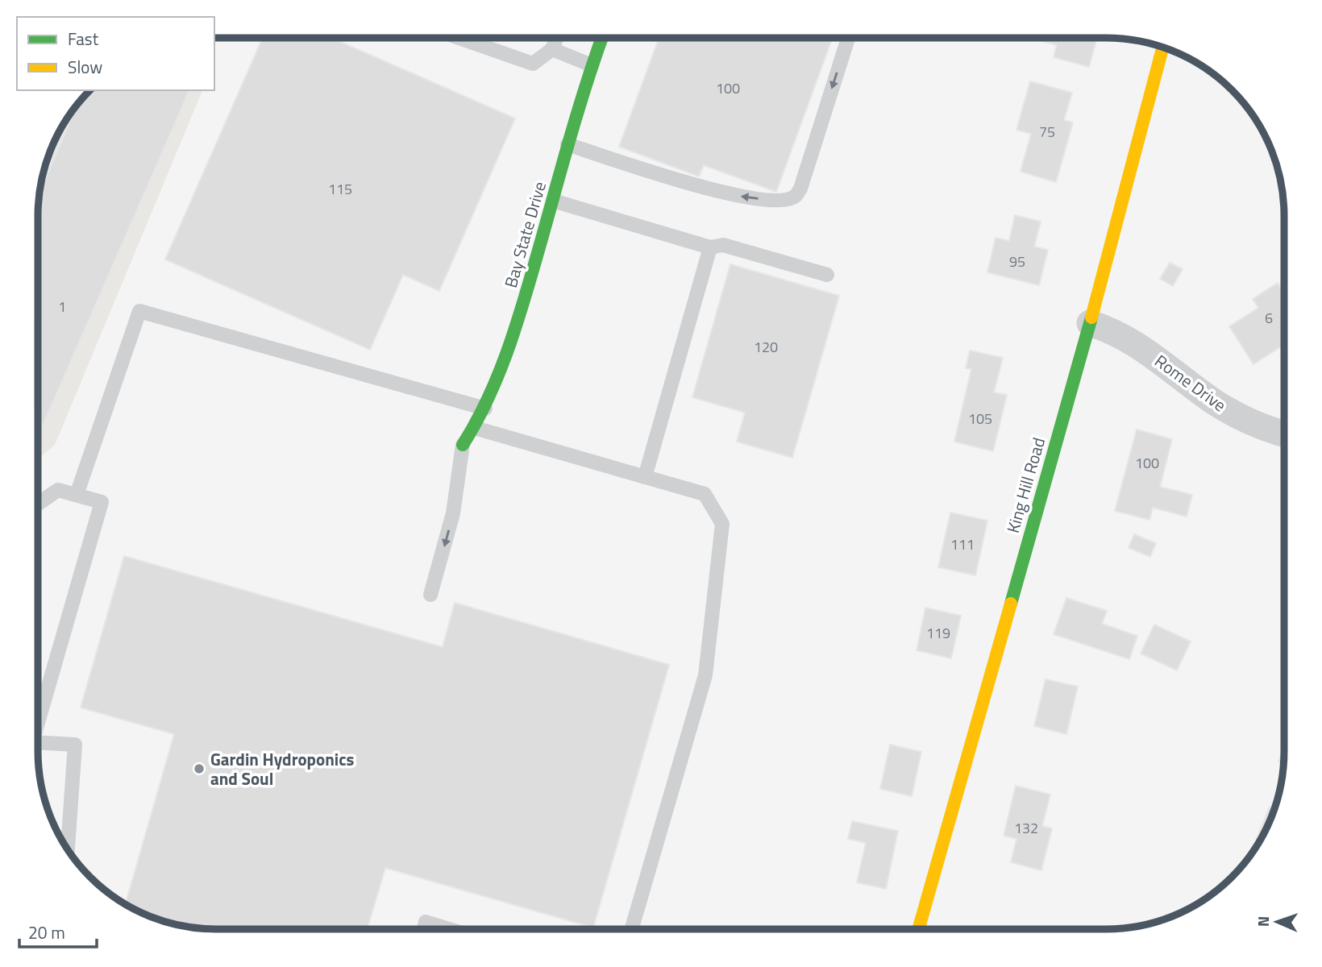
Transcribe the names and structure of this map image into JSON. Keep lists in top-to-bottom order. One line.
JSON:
{"streets":{"street":["Bay State Drive","Rome Drive","King Hill Road"]},"crossings":[["Rome Drive","King Hill Road"]],"places":["Gardin Hydroponics and Soul"],"house_numbers":["100","75","115","95","1","6","120","105","100","111","119","132"],"legend":["Fast","Slow"],"scale_bar":"20 m","north":"left"}
